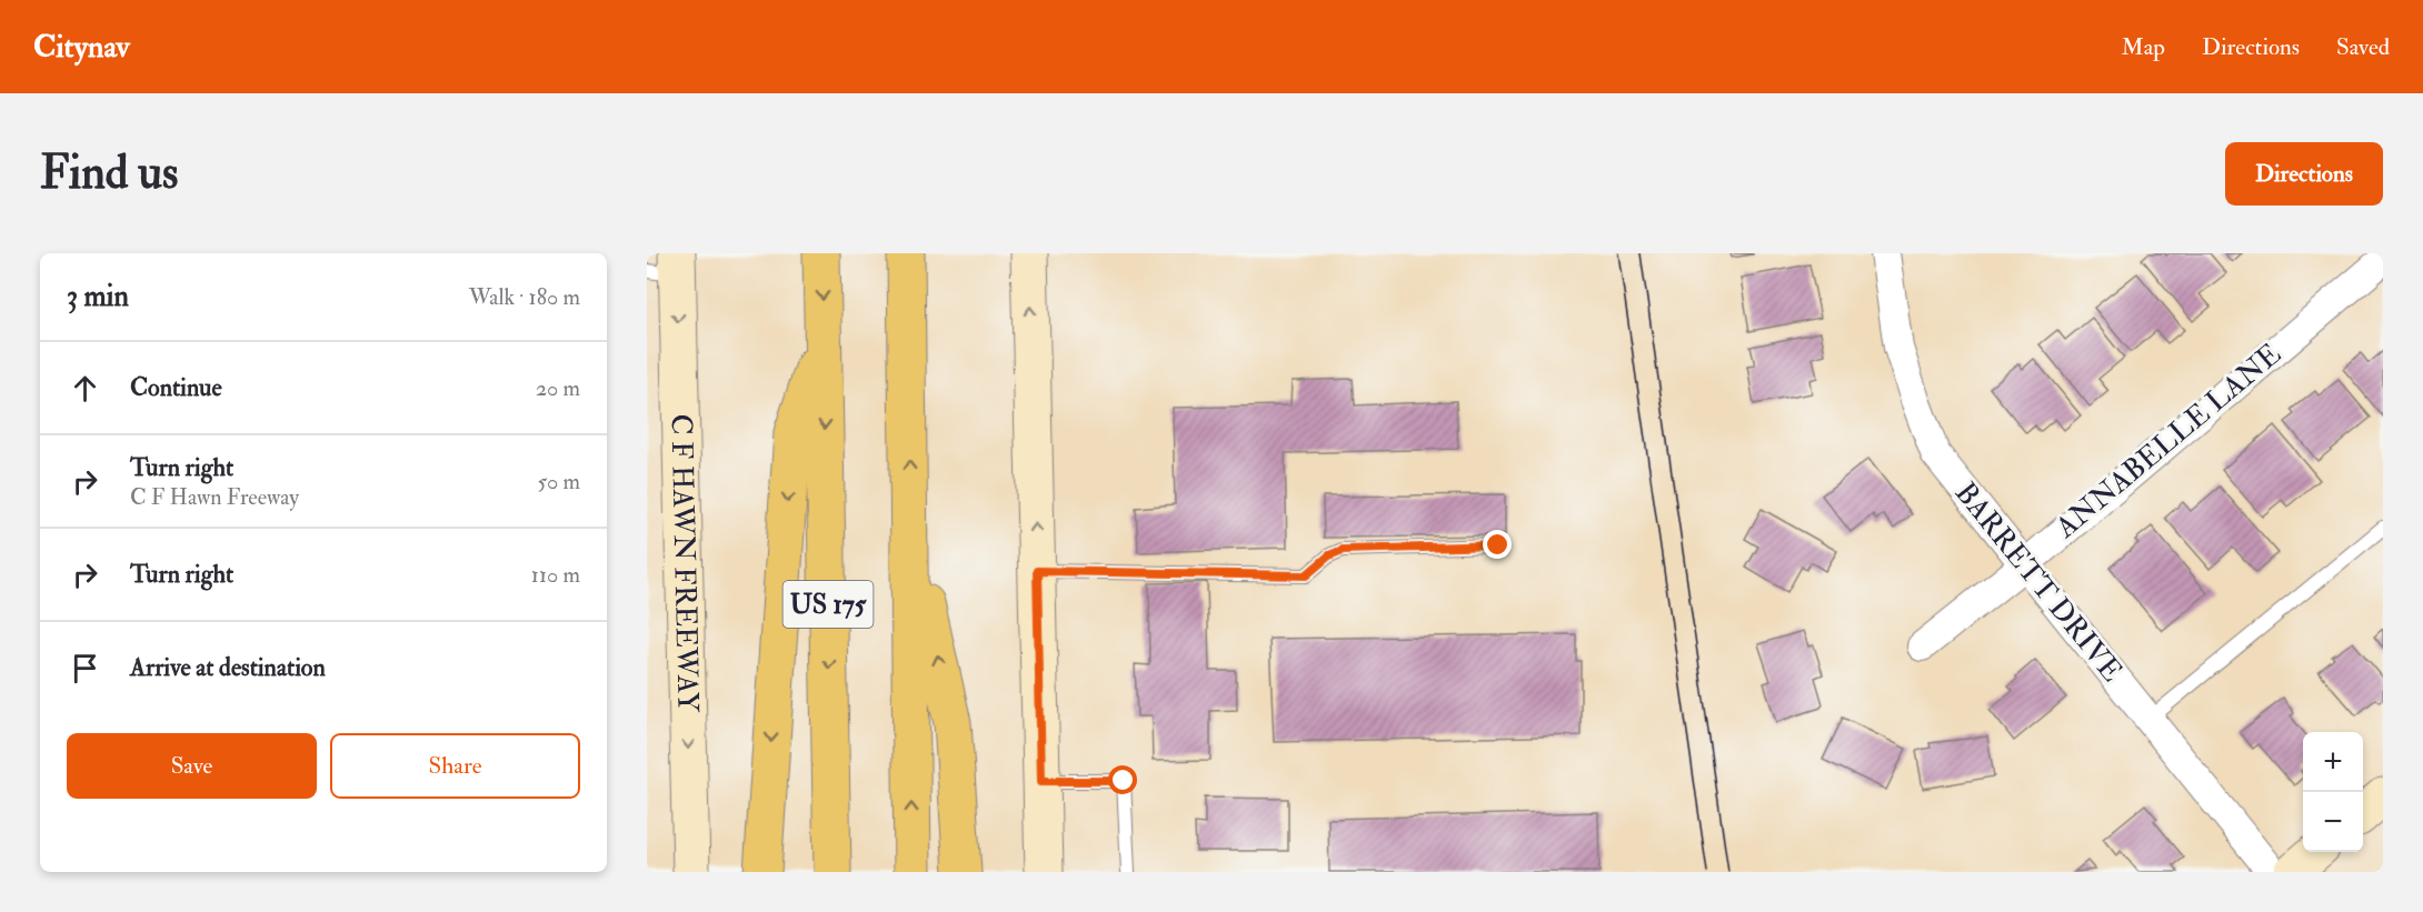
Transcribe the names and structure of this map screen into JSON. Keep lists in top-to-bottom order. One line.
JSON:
{"streets":{"highway":["US 175"],"main road":["C F HAWN FREEWAY"],"street":["ANNABELLE LANE","BARRETT DRIVE"]},"crossings":[["ANNABELLE LANE","BARRETT DRIVE"]],"one_way":["C F HAWN FREEWAY"],"page":{"header":"Citynav","nav":["Map","Directions","Saved"],"buttons":["Directions",["Save","Share"]],"title":"Find us","heading":["3 min","Walk · 180 m"],"list":[["Continue","20 m"],["Turn right","C F Hawn Freeway","50 m"],["Turn right","110 m"],"Arrive at destination"],"map_buttons":["+","−"]}}
